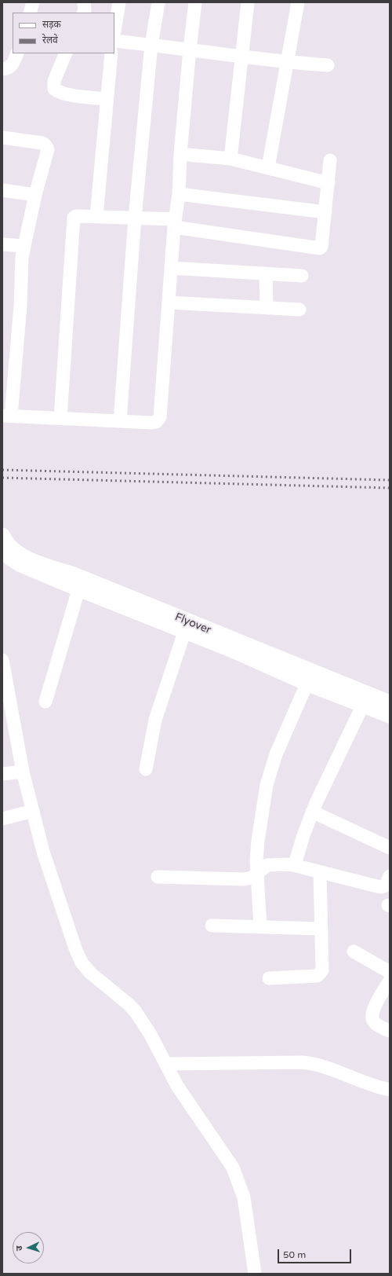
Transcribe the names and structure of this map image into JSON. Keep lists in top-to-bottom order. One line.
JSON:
{"streets":{"main road":["Flyover"]},"legend":["सड़क","रेलवे"],"scale_bar":"50 m","north":"left"}
